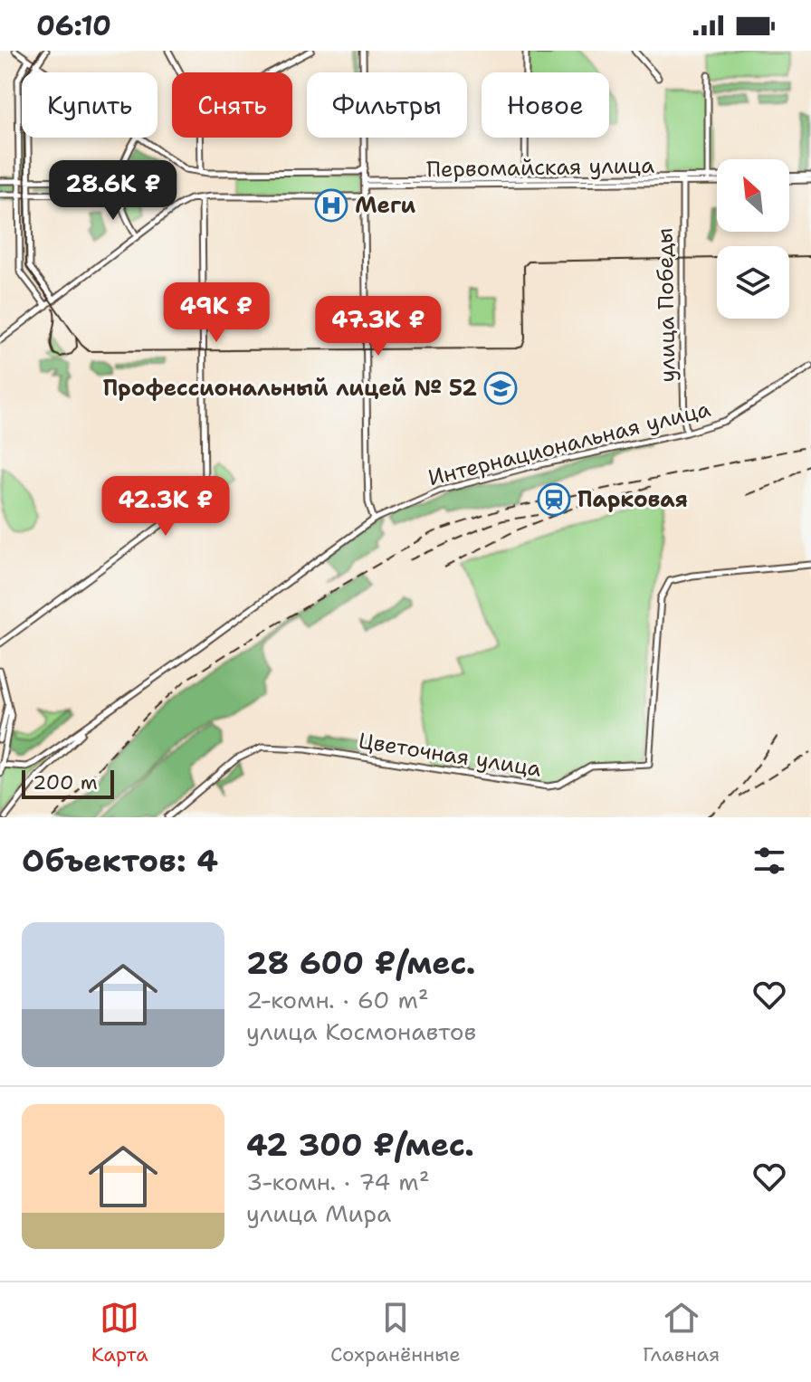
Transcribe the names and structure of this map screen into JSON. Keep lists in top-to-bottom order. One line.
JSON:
{"streets":{"main road":["Первомайская улица","улица Победы","Интернациональная улица","Цветочная улица"]},"crossings":[["Первомайская улица","улица Победы"],["улица Победы","Интернациональная улица"]],"places":{"hospital":["Меги"],"school or university":["Профессиональный лицей № 52"],"station":["Парковая"]},"scale_bar":"200 m","north":"top left","page":{"status":"06:10","chip":["Купить","Снять","Фильтры","Новое"],"price":["28.6K ₽","49K ₽","47.3K ₽","42.3K ₽"],"scale":"200 m","heading":"Объектов: 4","list":[{"name":"28 600 ₽/мес.","note":"2-комн. · 60 m² · улица Космонавтов"},{"name":"42 300 ₽/мес.","note":"3-комн. · 74 m² · улица Мира"}],"tabs":["Карта","Сохранённые","Главная"]}}
